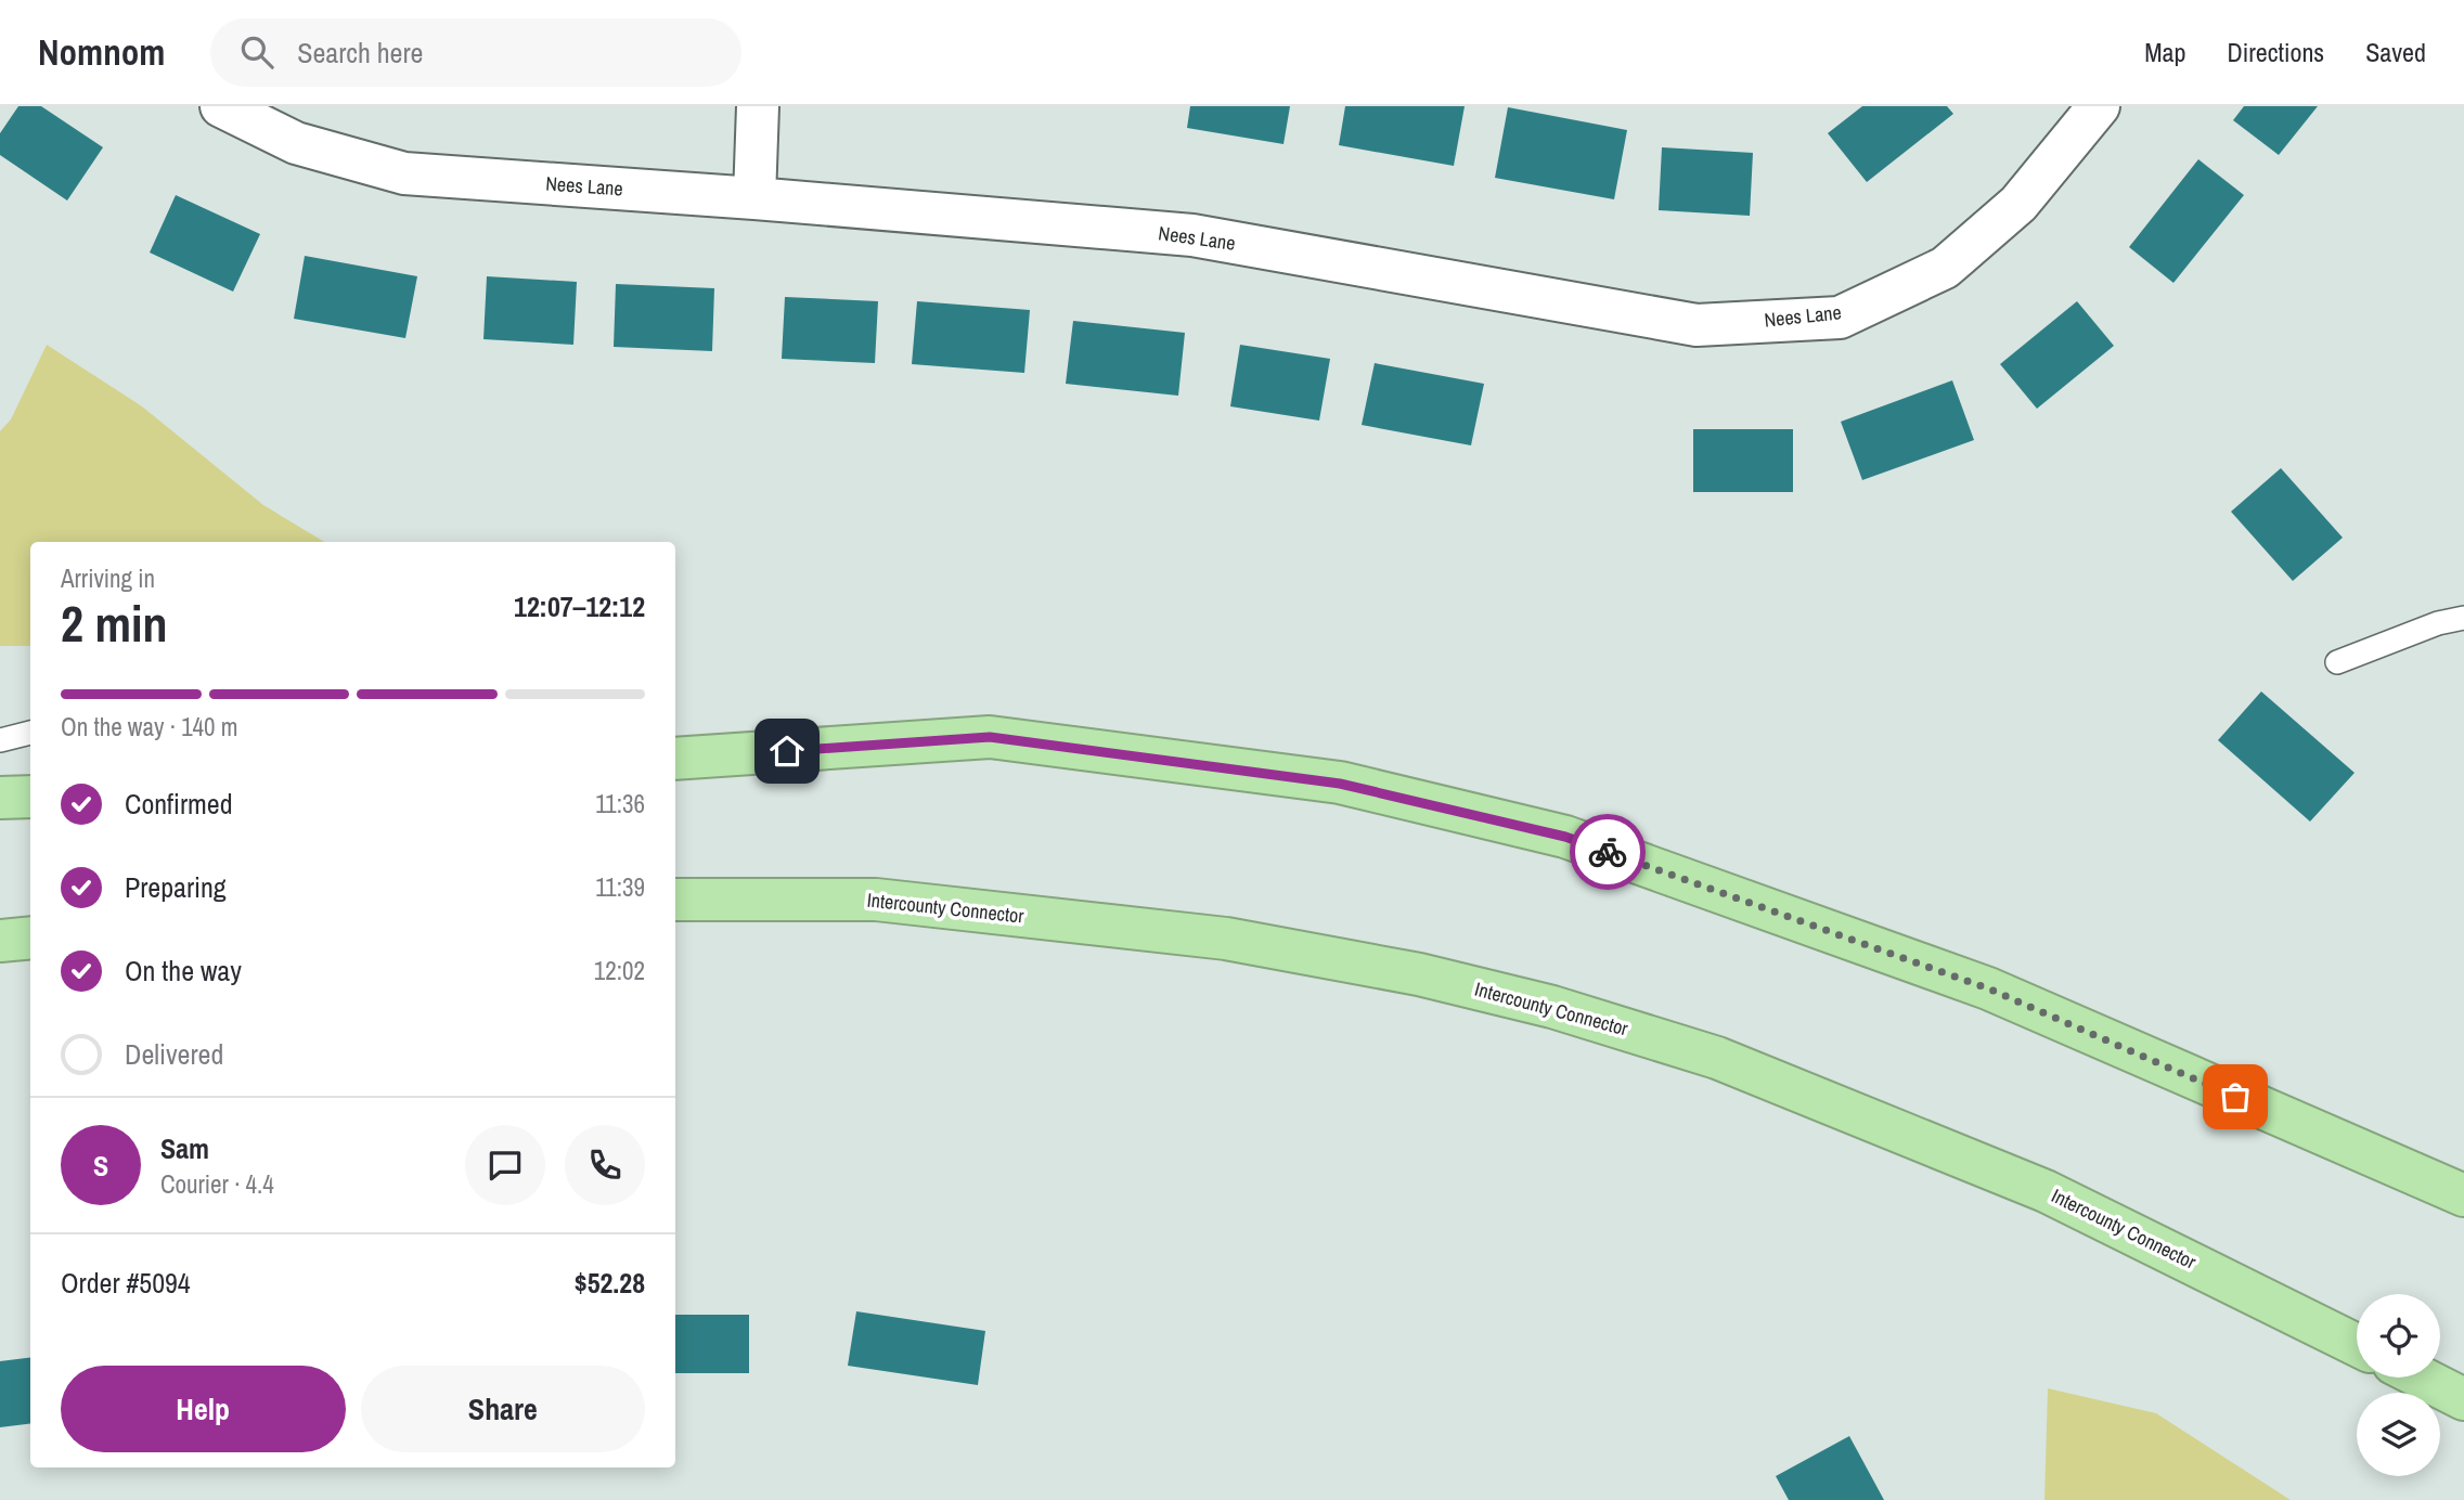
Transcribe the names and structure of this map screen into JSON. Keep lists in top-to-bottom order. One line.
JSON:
{"streets":{"highway":["Intercounty Connector"],"street":["Nees Lane"]},"page":{"header":"Nomnom","search":"Search here","nav":["Map","Directions","Saved"],"heading":["2 min","Arriving in","12:07–12:12"],"panel":["Sam","Courier · 4.4","Order #5094","$52.28"],"bar":"On the way · 140 m","list":[["Confirmed","11:36"],["Preparing","11:39"],["On the way","12:02"],"Delivered"],"round":"S","buttons":["Help","Share"]}}
